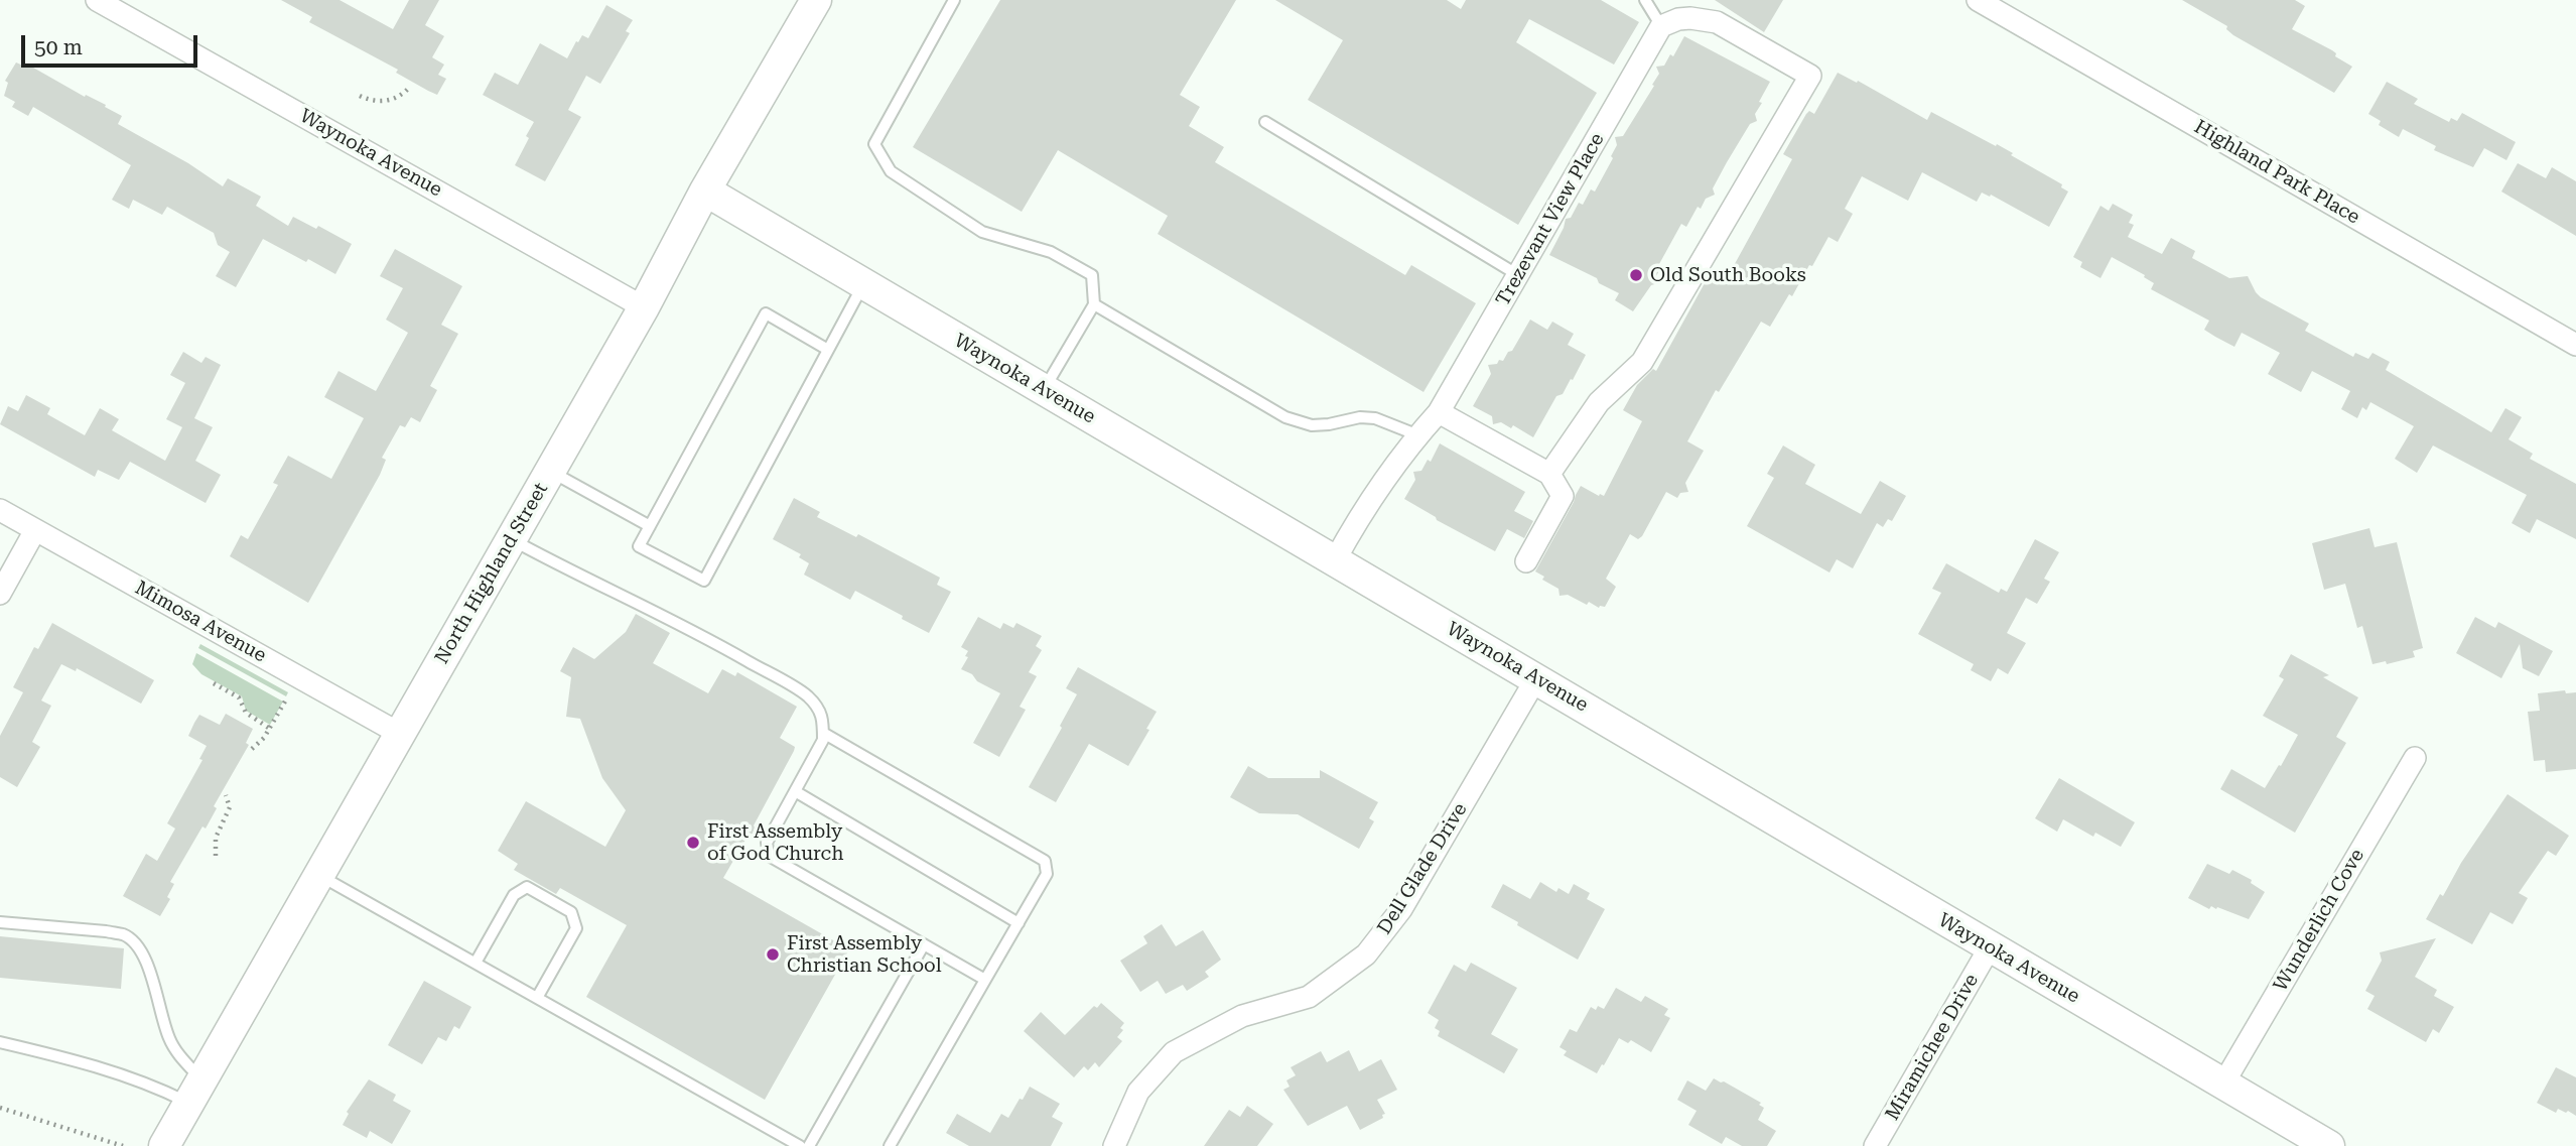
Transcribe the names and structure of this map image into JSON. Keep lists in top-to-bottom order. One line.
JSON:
{"streets":{"street":["Waynoka Avenue","Highland Park Place","Trezevant View Place","North Highland Street","Mimosa Avenue","Dell Glade Drive","Wunderlich Cove","Miramichee Drive"]},"crossings":[["Waynoka Avenue","Trezevant View Place"],["Waynoka Avenue","North Highland Street"],["Waynoka Avenue","Dell Glade Drive"],["Waynoka Avenue","Wunderlich Cove"],["Waynoka Avenue","Miramichee Drive"],["North Highland Street","Mimosa Avenue"]],"places":["Old South Books","First Assembly of God Church","First Assembly Christian School"],"scale_bar":"50 m"}
